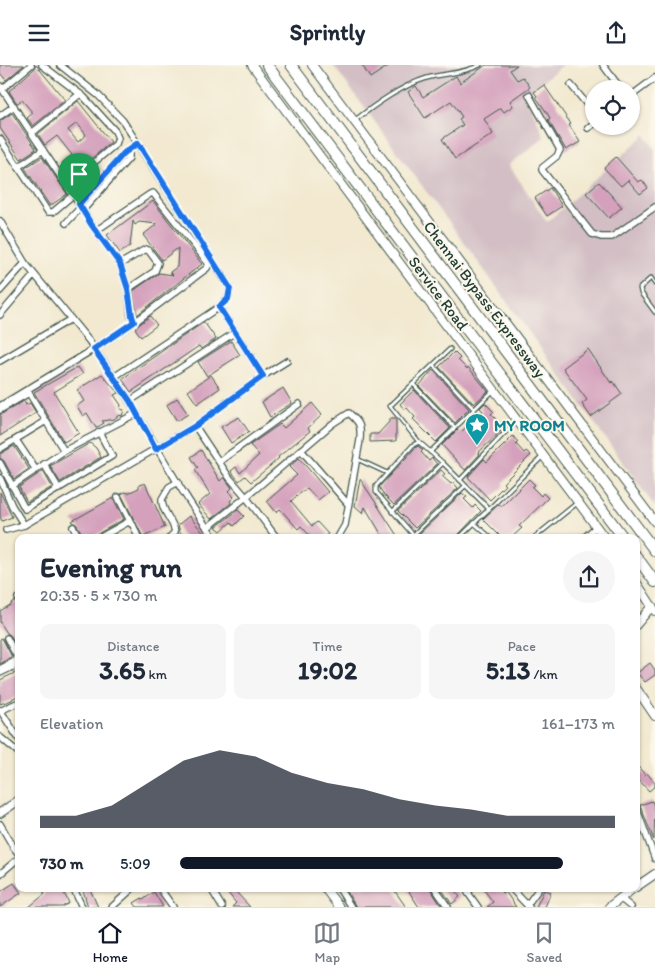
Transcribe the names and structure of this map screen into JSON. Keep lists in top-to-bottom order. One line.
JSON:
{"streets":{"highway":["Chennai Bypass Expressway"],"street":["Service Road"]},"places":{"place":["MY ROOM"]},"page":{"header":"Sprintly","heading":["Evening run","20:35 · 5 × 730 m"],"stats":[["Distance","3.65 km"],["Time","19:02"],["Pace","5:13 /km"]],"chart":["Elevation","161–173 m"],"list":[{"name":"730 m","note":"5:09"}],"tabs":["Home","Map","Saved"]}}
